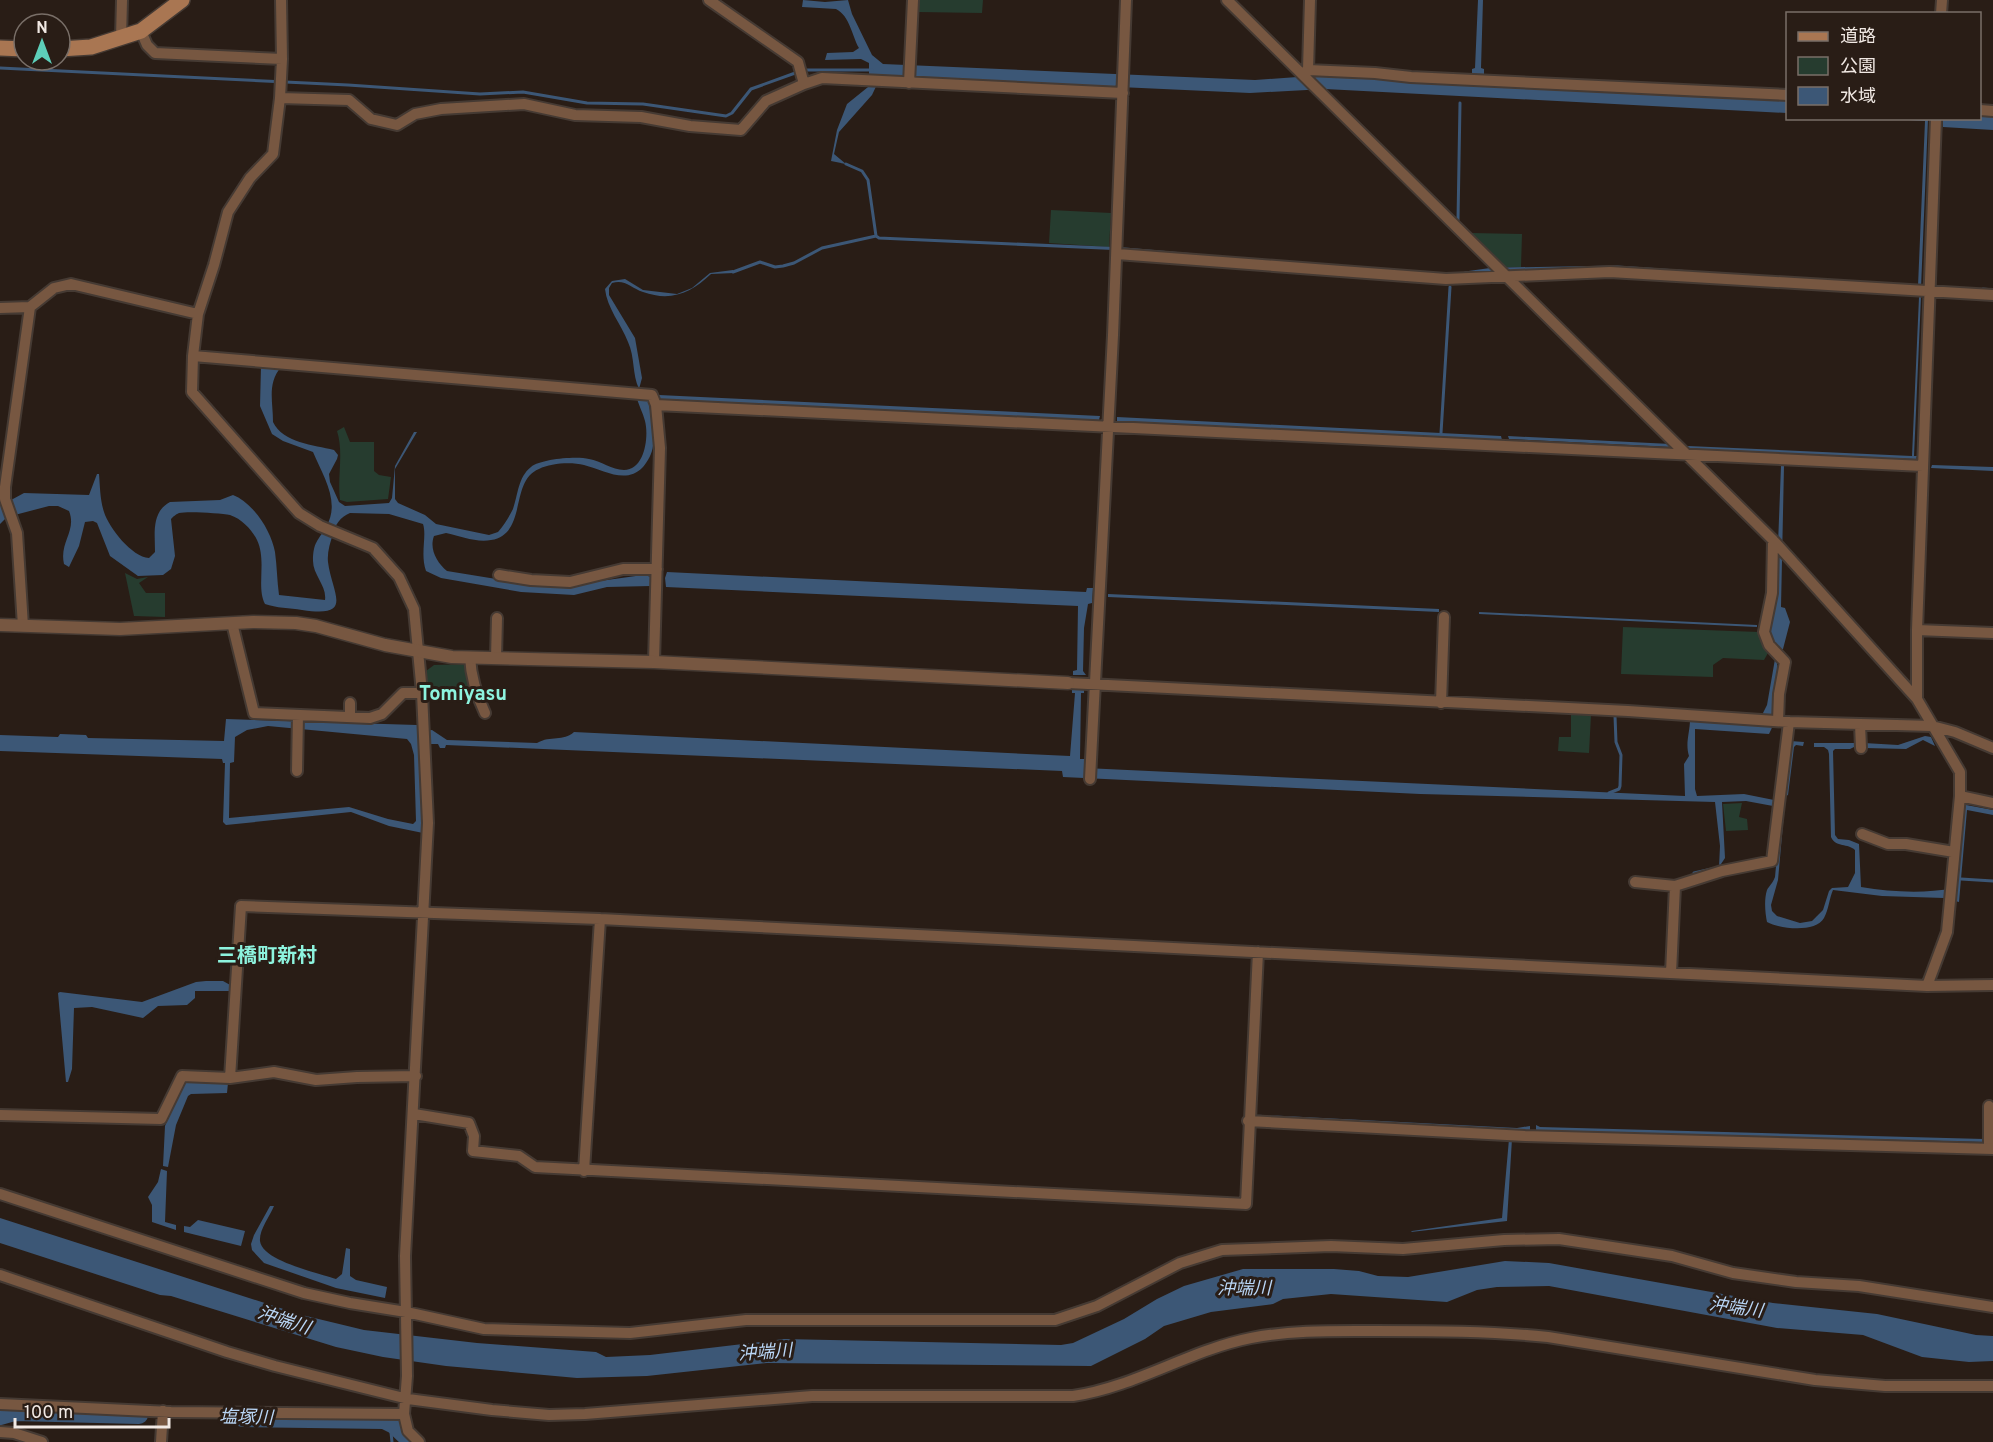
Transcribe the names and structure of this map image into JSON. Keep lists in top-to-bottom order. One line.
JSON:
{"districts":["Tomiyasu","三橋町新村"],"water":["沖端川","塩塚川"],"legend":["道路","公園","水域"],"scale_bar":"100 m","north":"top"}
